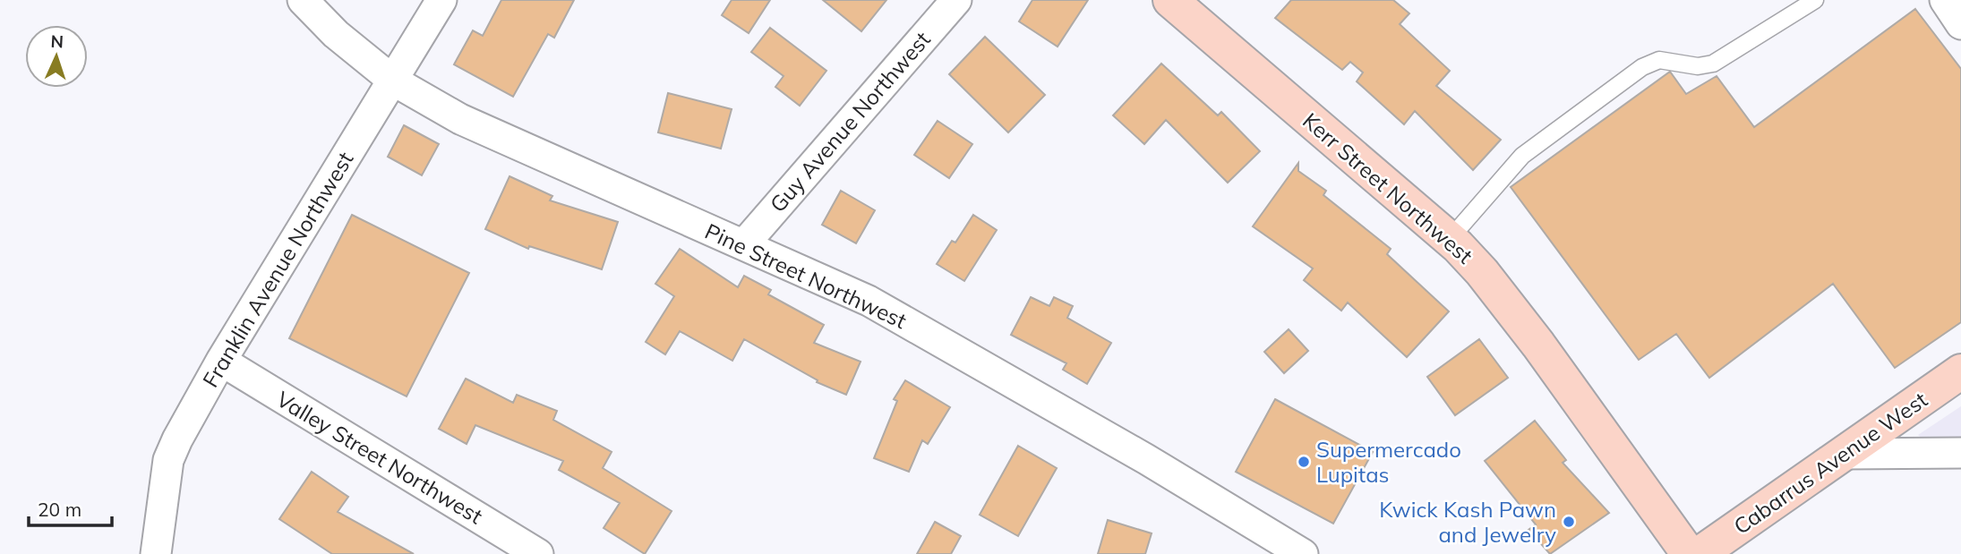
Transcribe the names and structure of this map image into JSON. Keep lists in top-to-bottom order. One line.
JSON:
{"streets":{"street":["Guy Avenue Northwest","Kerr Street Northwest","Franklin Avenue Northwest","Pine Street Northwest","Valley Street Northwest","Cabarrus Avenue West"]},"crossings":[["Guy Avenue Northwest","Pine Street Northwest"],["Franklin Avenue Northwest","Pine Street Northwest"],["Franklin Avenue Northwest","Valley Street Northwest"]],"places":["Supermercado Lupitas","Kwick Kash Pawn and Jewelry"],"scale_bar":"20 m","north":"top"}
